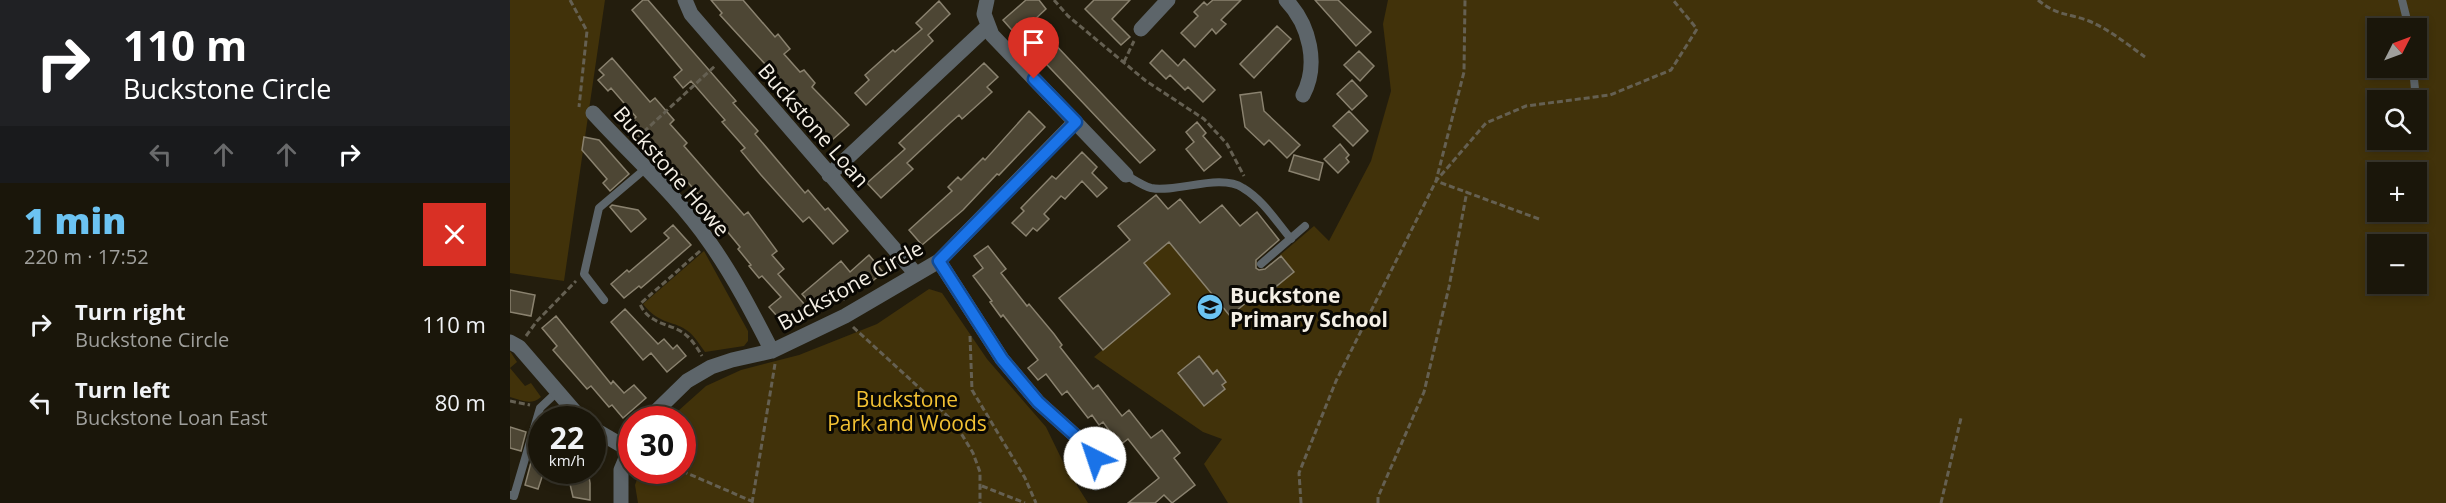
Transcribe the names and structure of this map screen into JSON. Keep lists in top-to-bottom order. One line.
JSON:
{"streets":{"street":["Buckstone Loan","Buckstone Howe","Buckstone Circle"]},"crossings":[["Buckstone Loan","Buckstone Circle"],["Buckstone Howe","Buckstone Circle"]],"parks":["Buckstone Park and Woods"],"places":{"school or university":["Buckstone Primary School"]},"north":"top right","page":{"turn":["110 m","Buckstone Circle"],"map_buttons":["+","−"],"heading":["1 min","220 m · 17:52"],"list":[{"name":"Turn right","note":"Buckstone Circle","value":"110 m"},{"name":"Turn left","note":"Buckstone Loan East","value":"80 m"}],"speed":"22 km/h","limit":"30"}}
